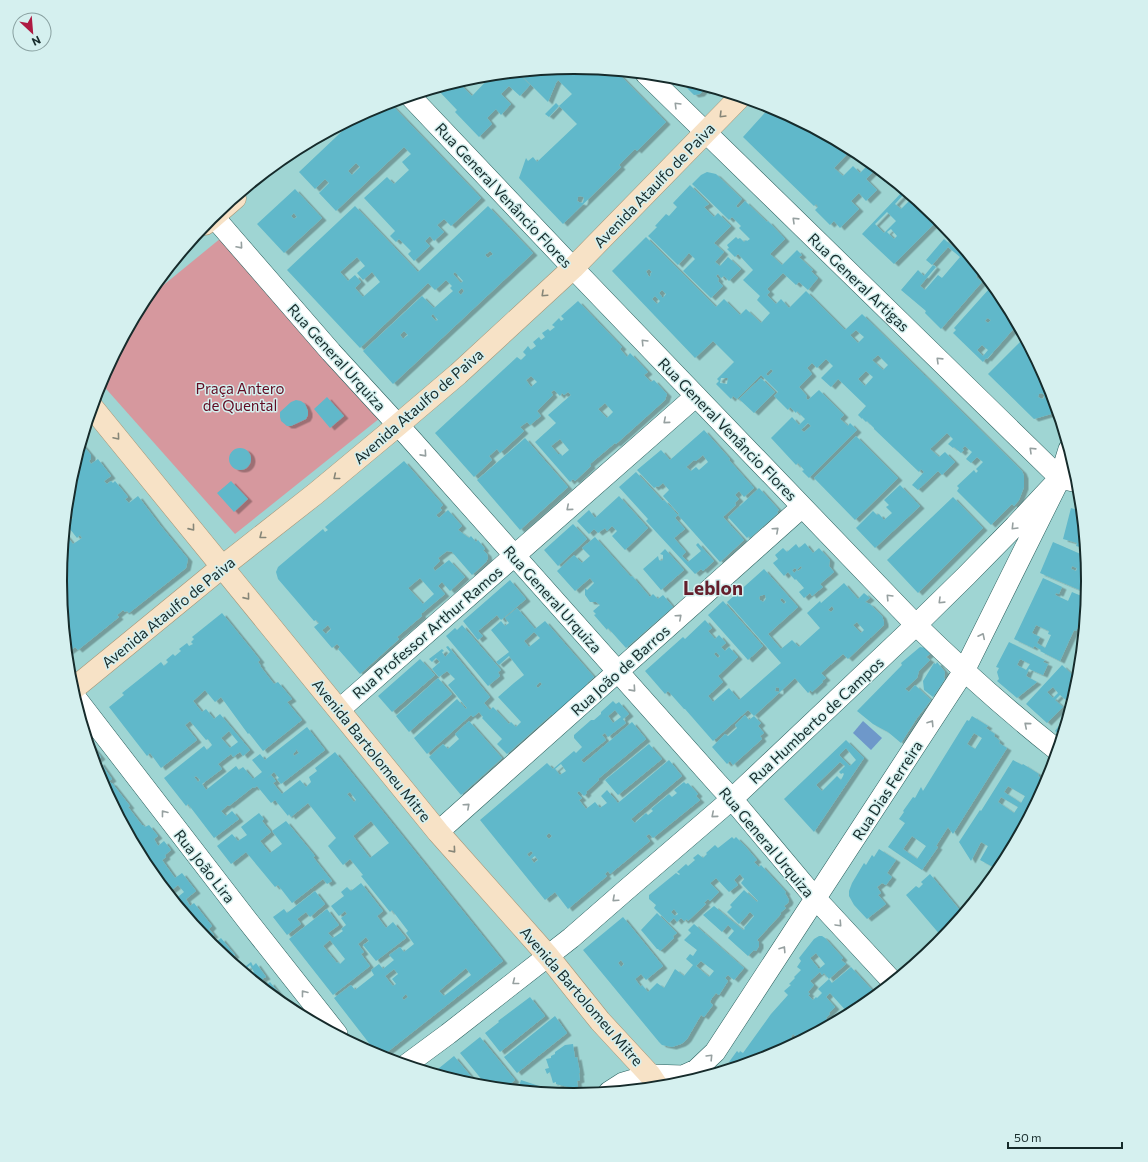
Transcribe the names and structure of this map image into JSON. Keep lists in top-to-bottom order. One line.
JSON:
{"streets":{"main road":["Avenida Ataulfo de Paiva","Avenida Bartolomeu Mitre"],"street":["Rua General Venâncio Flores","Rua General Artigas","Rua General Urquiza","Rua Professor Arthur Ramos","Rua João de Barros","Rua Humberto de Campos","Rua Dias Ferreira","Rua João Lira"]},"crossings":[["Avenida Ataulfo de Paiva","Rua General Venâncio Flores"],["Avenida Ataulfo de Paiva","Rua General Artigas"],["Avenida Ataulfo de Paiva","Rua General Urquiza"],["Avenida Ataulfo de Paiva","Avenida Bartolomeu Mitre"],["Rua General Venâncio Flores","Rua Professor Arthur Ramos"],["Rua General Venâncio Flores","Rua João de Barros"],["Rua General Venâncio Flores","Rua Humberto de Campos"],["Rua General Venâncio Flores","Rua Dias Ferreira"],["Rua General Artigas","Rua Humberto de Campos"],["Rua General Artigas","Rua Dias Ferreira"],["Rua General Urquiza","Rua Professor Arthur Ramos"],["Rua General Urquiza","Rua João de Barros"],["Rua General Urquiza","Rua Humberto de Campos"],["Rua General Urquiza","Rua Dias Ferreira"],["Rua Professor Arthur Ramos","Avenida Bartolomeu Mitre"],["Rua João de Barros","Avenida Bartolomeu Mitre"],["Rua Humberto de Campos","Avenida Bartolomeu Mitre"],["Rua Humberto de Campos","Rua Dias Ferreira"],["Avenida Bartolomeu Mitre","Rua Dias Ferreira"]],"one_way":["Avenida Ataulfo de Paiva","Rua General Venâncio Flores","Rua General Artigas","Rua General Urquiza","Rua Professor Arthur Ramos","Rua João de Barros","Rua Humberto de Campos","Avenida Bartolomeu Mitre","Rua Dias Ferreira","Rua João Lira"],"districts":["Leblon"],"parks":["Praça Antero de Quental"],"scale_bar":"50 m","north":"bottom right"}
